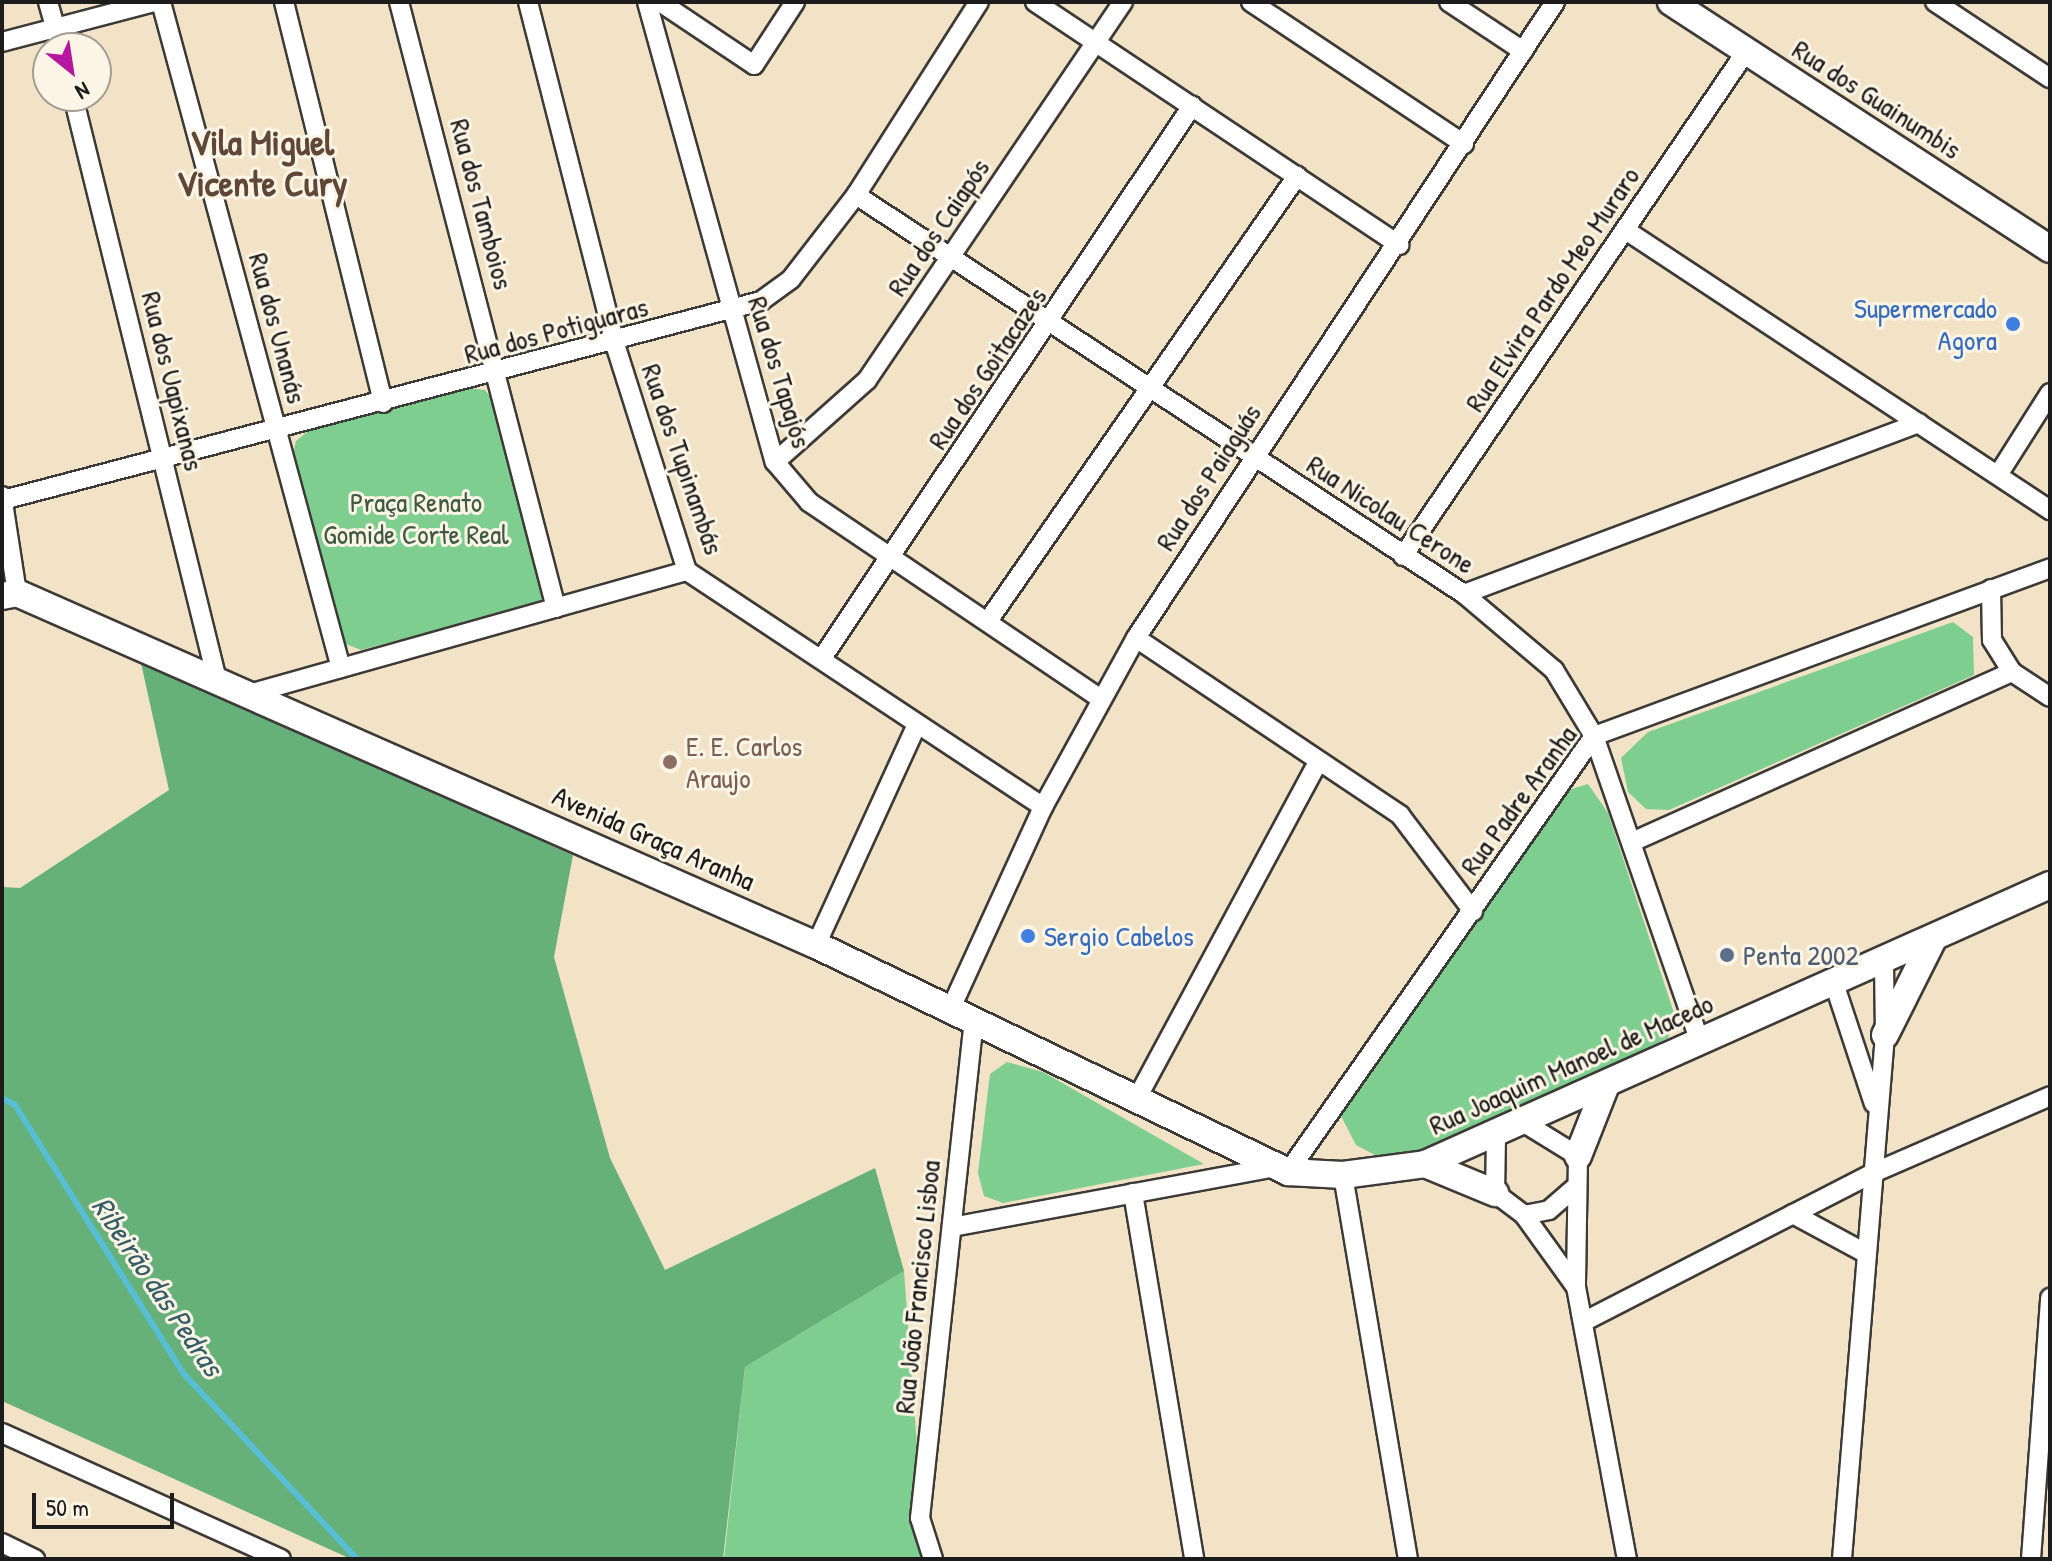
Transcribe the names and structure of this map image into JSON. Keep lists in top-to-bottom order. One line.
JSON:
{"streets":{"street":["Rua dos Guainumbis","Rua dos Tamboios","Rua dos Caiapós","Rua Elvira Pardo Meo Muraro","Rua dos Unanás","Rua dos Potiguaras","Rua dos Goitacazes","Rua dos Tapajós","Rua dos Uapixanas","Rua dos Tupinambás","Rua dos Paiaguás","Rua Nicolau Cerone","Rua Padre Aranha","Avenida Graça Aranha","Rua Joaquim Manoel de Macedo","Rua João Francisco Lisboa"]},"crossings":[["Rua dos Guainumbis","Rua Elvira Pardo Meo Muraro"],["Rua dos Tamboios","Rua dos Potiguaras"],["Rua dos Caiapós","Rua dos Tapajós"],["Rua dos Caiapós","Rua Nicolau Cerone"],["Rua Elvira Pardo Meo Muraro","Rua Nicolau Cerone"],["Rua dos Unanás","Rua dos Potiguaras"],["Rua dos Potiguaras","Rua dos Tapajós"],["Rua dos Potiguaras","Rua dos Uapixanas"],["Rua dos Potiguaras","Rua dos Tupinambás"],["Rua dos Potiguaras","Rua Nicolau Cerone"],["Rua dos Goitacazes","Rua dos Tapajós"],["Rua dos Goitacazes","Rua dos Tupinambás"],["Rua dos Goitacazes","Rua Nicolau Cerone"],["Rua dos Tapajós","Rua dos Paiaguás"],["Rua dos Uapixanas","Avenida Graça Aranha"],["Rua dos Tupinambás","Rua dos Paiaguás"],["Rua dos Paiaguás","Rua Nicolau Cerone"],["Rua dos Paiaguás","Avenida Graça Aranha"],["Rua dos Paiaguás","Rua João Francisco Lisboa"],["Rua Nicolau Cerone","Rua Padre Aranha"],["Rua Nicolau Cerone","Rua Joaquim Manoel de Macedo"],["Rua Padre Aranha","Avenida Graça Aranha"],["Rua Padre Aranha","Rua Joaquim Manoel de Macedo"],["Avenida Graça Aranha","Rua Joaquim Manoel de Macedo"],["Avenida Graça Aranha","Rua João Francisco Lisboa"],["Rua Joaquim Manoel de Macedo","Rua João Francisco Lisboa"]],"districts":["Vila Miguel Vicente Cury"],"water":["Ribeirão das Pedras"],"parks":["Praça Renato Gomide Corte Real"],"places":["Supermercado Agora","E. E. Carlos Araujo","Sergio Cabelos","Penta 2002"],"scale_bar":"50 m","north":"bottom right"}
